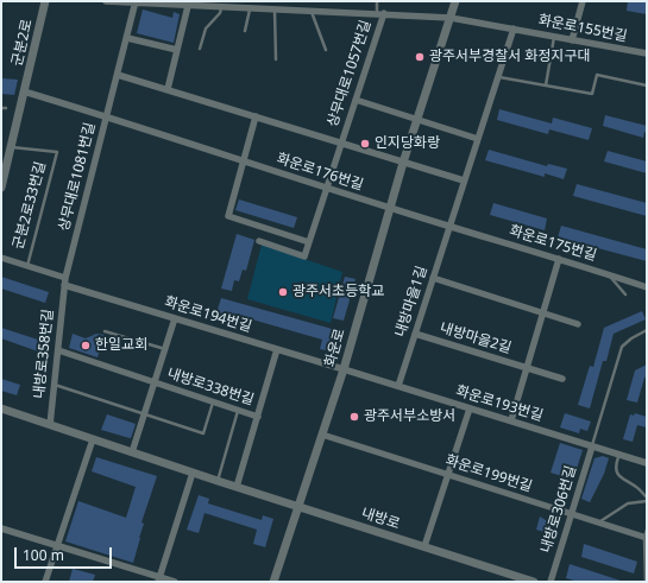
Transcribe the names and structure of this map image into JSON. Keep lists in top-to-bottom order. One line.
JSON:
{"streets":{"street":["화운로155번길","군분2로","상무대로1057번길","화운로176번길","상무대로1081번길","군분2로33번길","화운로175번길","내방마을1길","화운로194번길","내방마을2길","화운로","내방로358번길","내방로338번길","화운로193번길","화운로199번길","내방로306번길","내방로"]},"crossings":[["화운로155번길","상무대로1057번길"],["화운로155번길","상무대로1081번길"],["화운로155번길","화운로"],["군분2로","화운로176번길"],["군분2로","군분2로33번길"],["상무대로1057번길","화운로176번길"],["화운로176번길","상무대로1081번길"],["화운로176번길","화운로175번길"],["화운로176번길","화운로"],["상무대로1081번길","군분2로33번길"],["상무대로1081번길","화운로194번길"],["상무대로1081번길","내방로358번길"],["군분2로33번길","화운로194번길"],["군분2로33번길","내방로358번길"],["화운로175번길","내방마을1길"],["화운로175번길","내방마을2길"],["화운로175번길","화운로"],["내방마을1길","내방마을2길"],["내방마을1길","화운로193번길"],["화운로194번길","화운로"],["화운로194번길","내방로358번길"],["화운로194번길","내방로338번길"],["화운로194번길","화운로193번길"],["내방마을2길","화운로193번길"],["화운로","화운로193번길"],["화운로","화운로199번길"],["화운로","내방로"],["내방로358번길","내방로338번길"],["내방로358번길","내방로"],["내방로338번길","내방로"],["화운로193번길","내방로306번길"],["화운로199번길","내방로306번길"]],"places":["광주서부경찰서 화정지구대","인지당화랑","광주서초등학교","한일교회","광주서부소방서"],"scale_bar":"100 m"}
